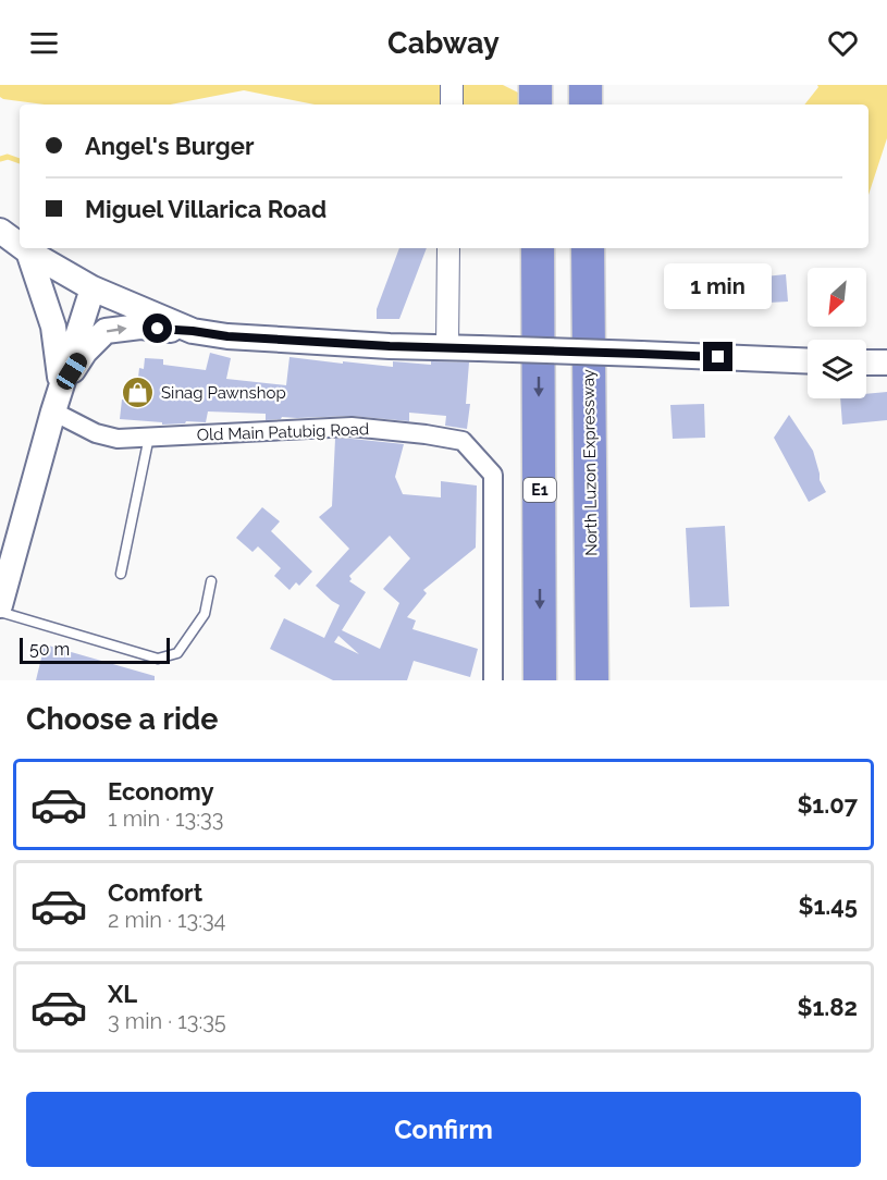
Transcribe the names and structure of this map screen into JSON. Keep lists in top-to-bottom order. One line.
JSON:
{"streets":{"highway":["North Luzon Expressway","E1"],"street":["Old Main Patubig Road"]},"places":{"shop":["Sinag Pawnshop"]},"scale_bar":"50 m","north":"bottom left","page":{"header":"Cabway","banner":["Angel's Burger","Miguel Villarica Road"],"bubble":"1 min","scale":"50 m","heading":"Choose a ride","list":[{"name":"Economy","note":"1 min · 13:33","value":"$1.07"},{"name":"Comfort","note":"2 min · 13:34","value":"$1.45"},{"name":"XL","note":"3 min · 13:35","value":"$1.82"}],"buttons":"Confirm"}}
